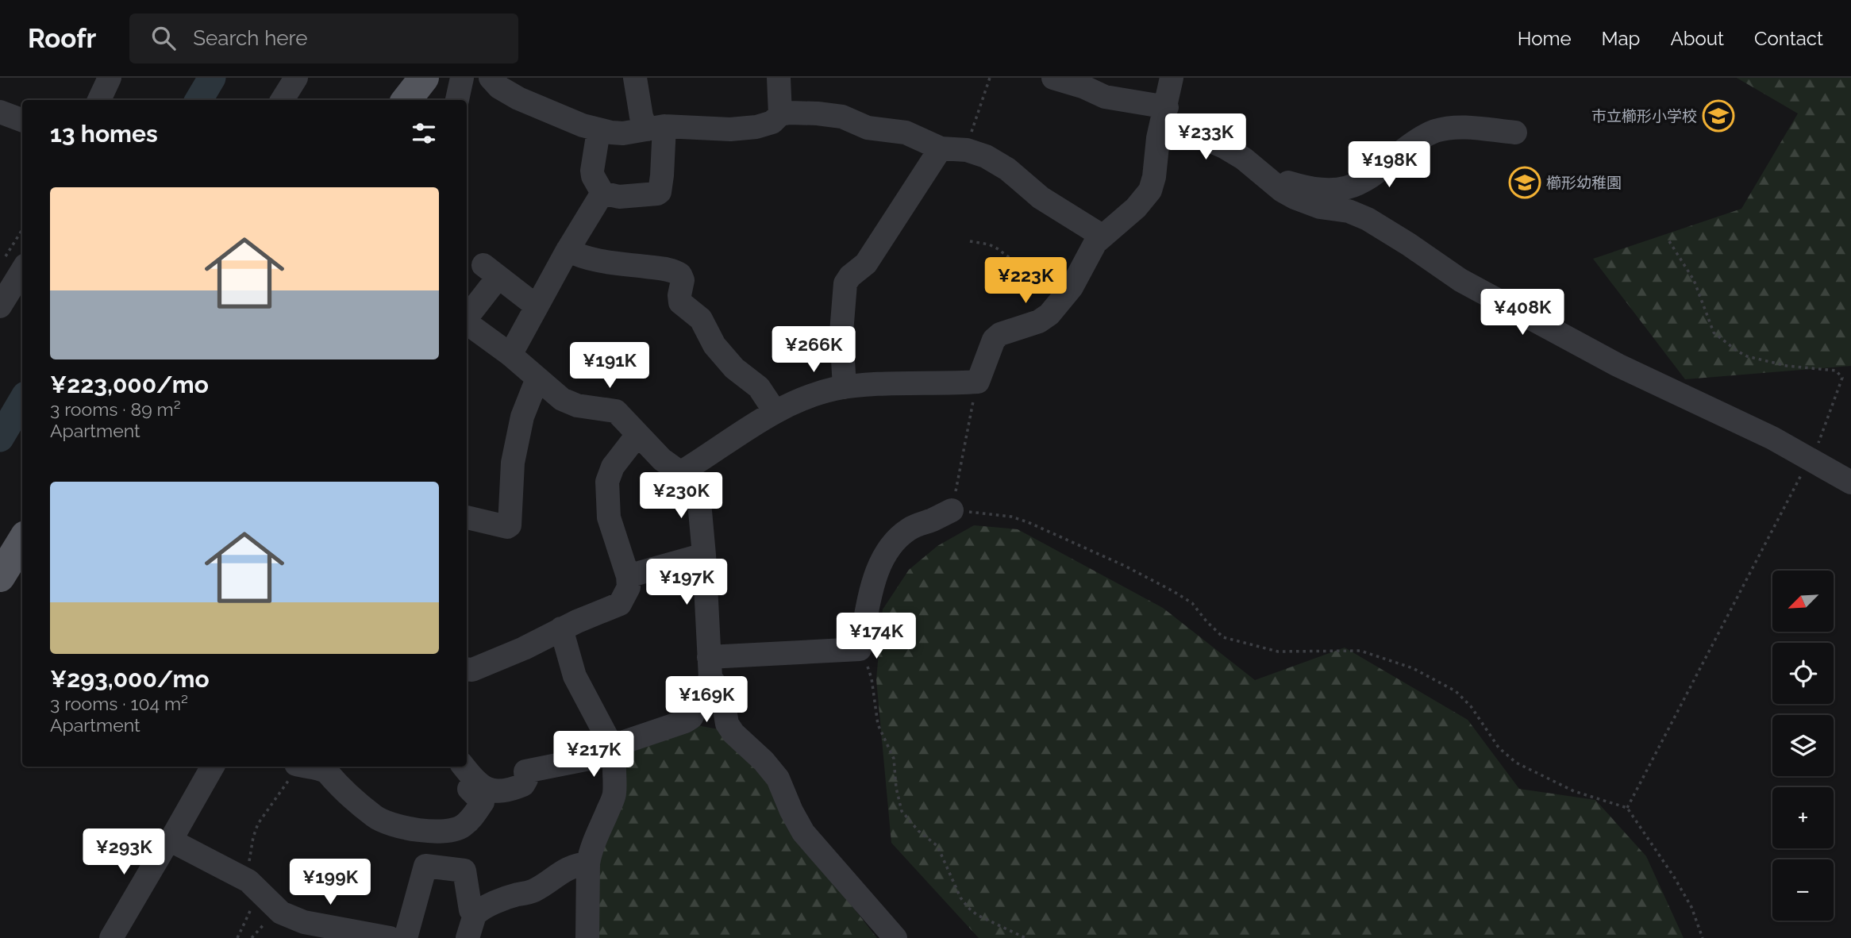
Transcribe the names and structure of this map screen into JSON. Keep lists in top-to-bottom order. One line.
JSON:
{"places":{"school or university":["市立櫛形小学校","櫛形幼稚園"]},"north":"bottom left","page":{"header":"Roofr","search":"Search here","nav":["Home","Map","About","Contact"],"heading":"13 homes","price":["¥233K","¥198K","¥223K","¥408K","¥266K","¥191K","¥230K","¥197K","¥174K","¥169K","¥217K","¥293K","¥199K"],"list":[{"name":"¥223,000/mo","note":"3 rooms · 89 m² · Apartment"},{"name":"¥293,000/mo","note":"3 rooms · 104 m² · Apartment"}],"map_buttons":["+","−"]}}
